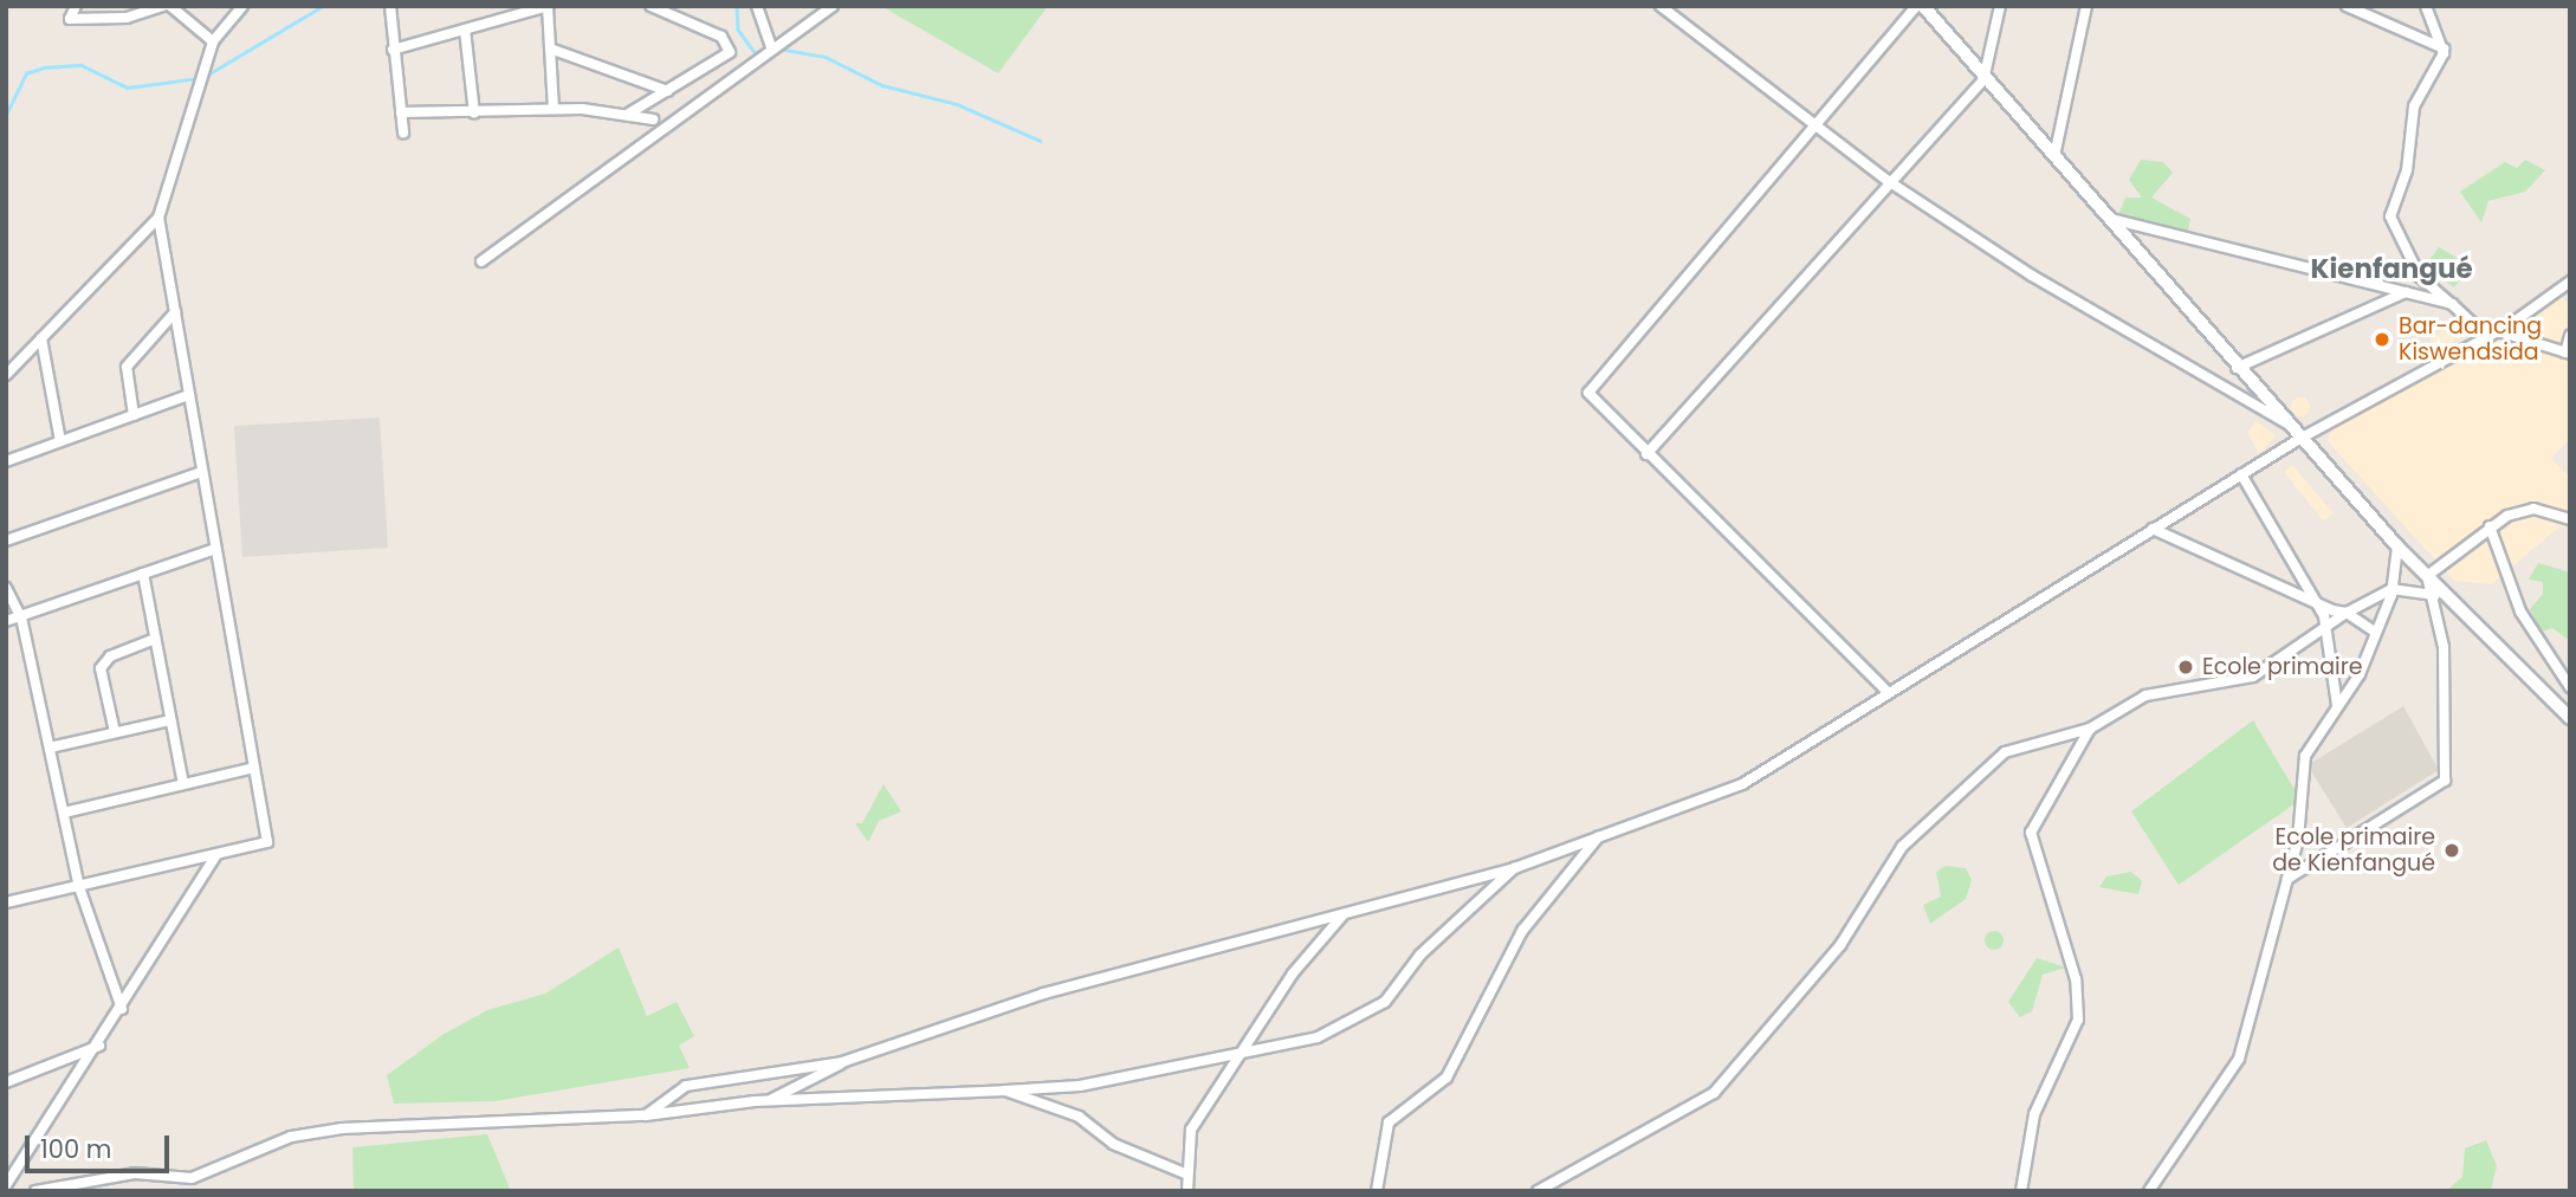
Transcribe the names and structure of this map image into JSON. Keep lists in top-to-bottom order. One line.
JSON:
{"districts":["Kienfangué"],"places":["Bar-dancing Kiswendsida","Ecole primaire","Ecole primaire de Kienfangué"],"scale_bar":"100 m"}
